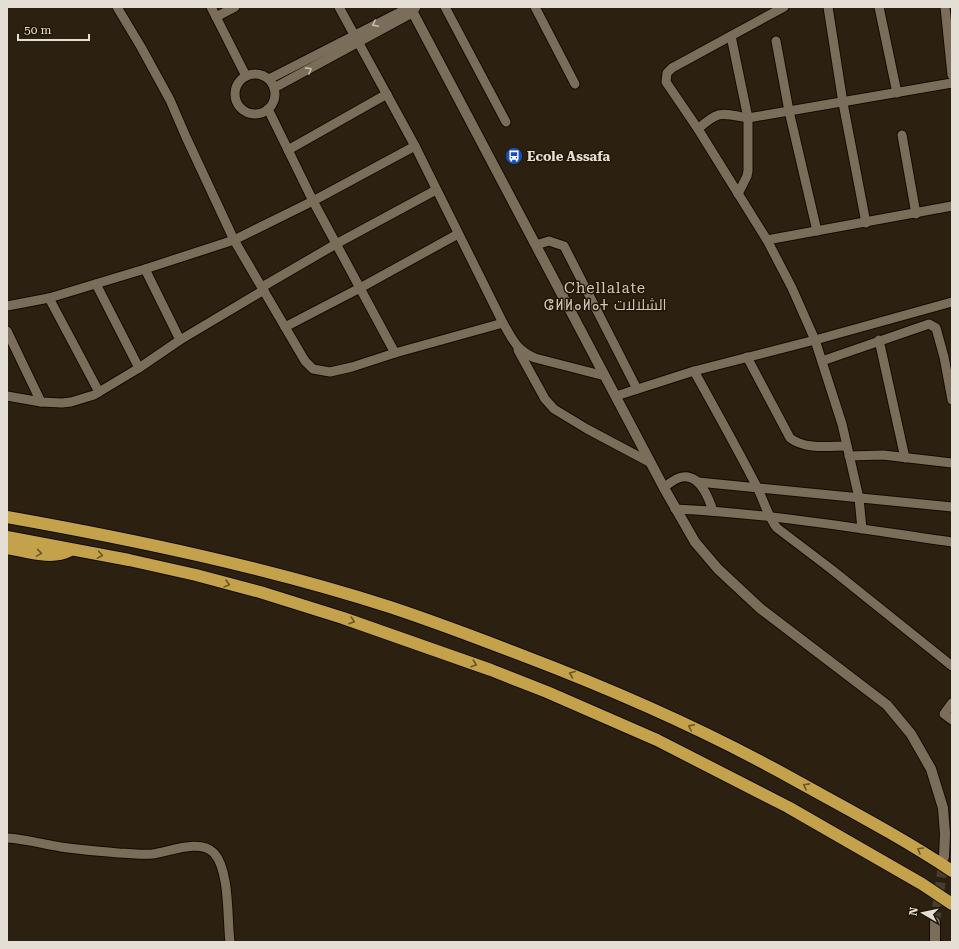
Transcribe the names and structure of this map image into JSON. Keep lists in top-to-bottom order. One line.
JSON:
{"districts":["Chellalate ⵛⵍⵍⴰⵍⴰⵜ الشلالات"],"places":{"bus stop":["Ecole Assafa"]},"scale_bar":"50 m","north":"left"}
